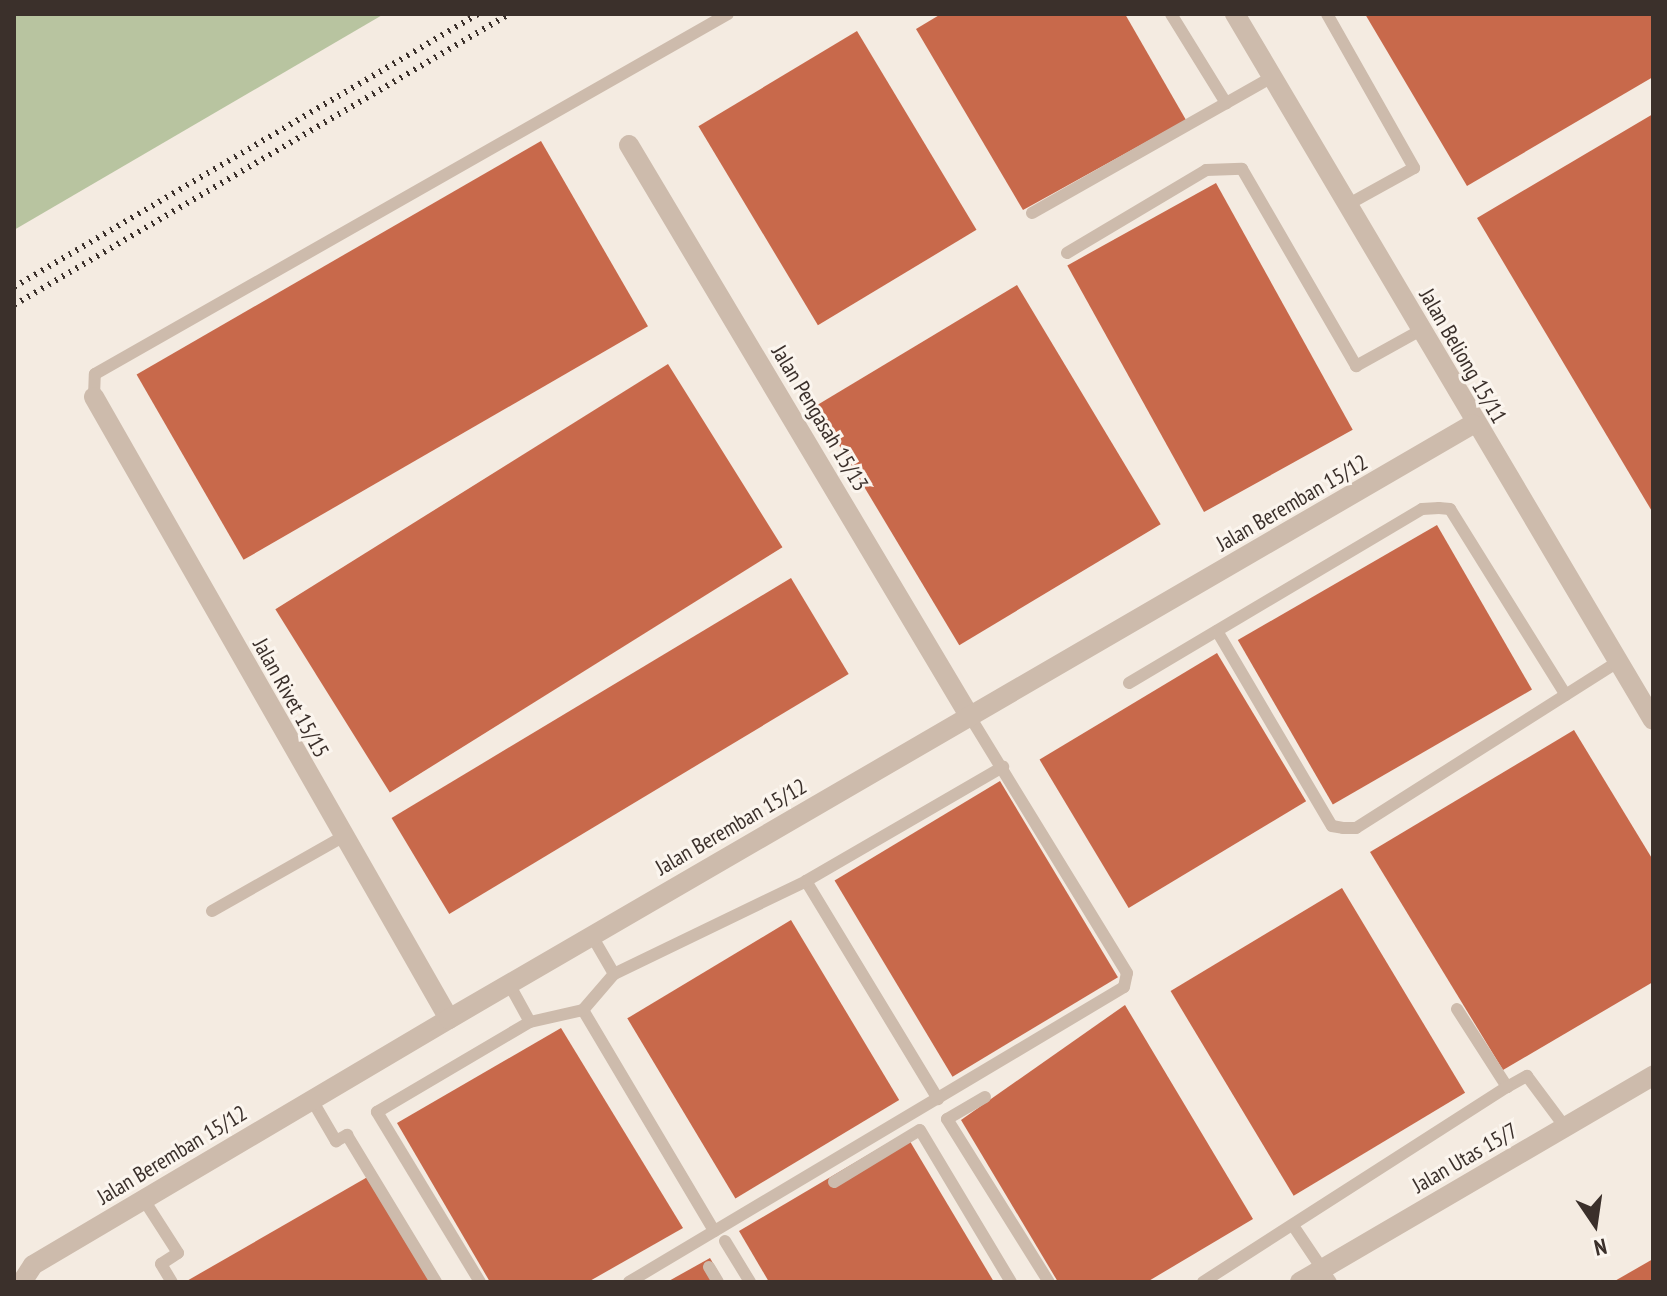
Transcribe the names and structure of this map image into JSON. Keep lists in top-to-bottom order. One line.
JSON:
{"streets":{"street":["Jalan Beliong 15/11","Jalan Pengasah 15/13","Jalan Beremban 15/12","Jalan Rivet 15/15","Jalan Utas 15/7"]},"crossings":[["Jalan Beliong 15/11","Jalan Beremban 15/12"],["Jalan Pengasah 15/13","Jalan Beremban 15/12"],["Jalan Beremban 15/12","Jalan Rivet 15/15"]],"north":"bottom"}
